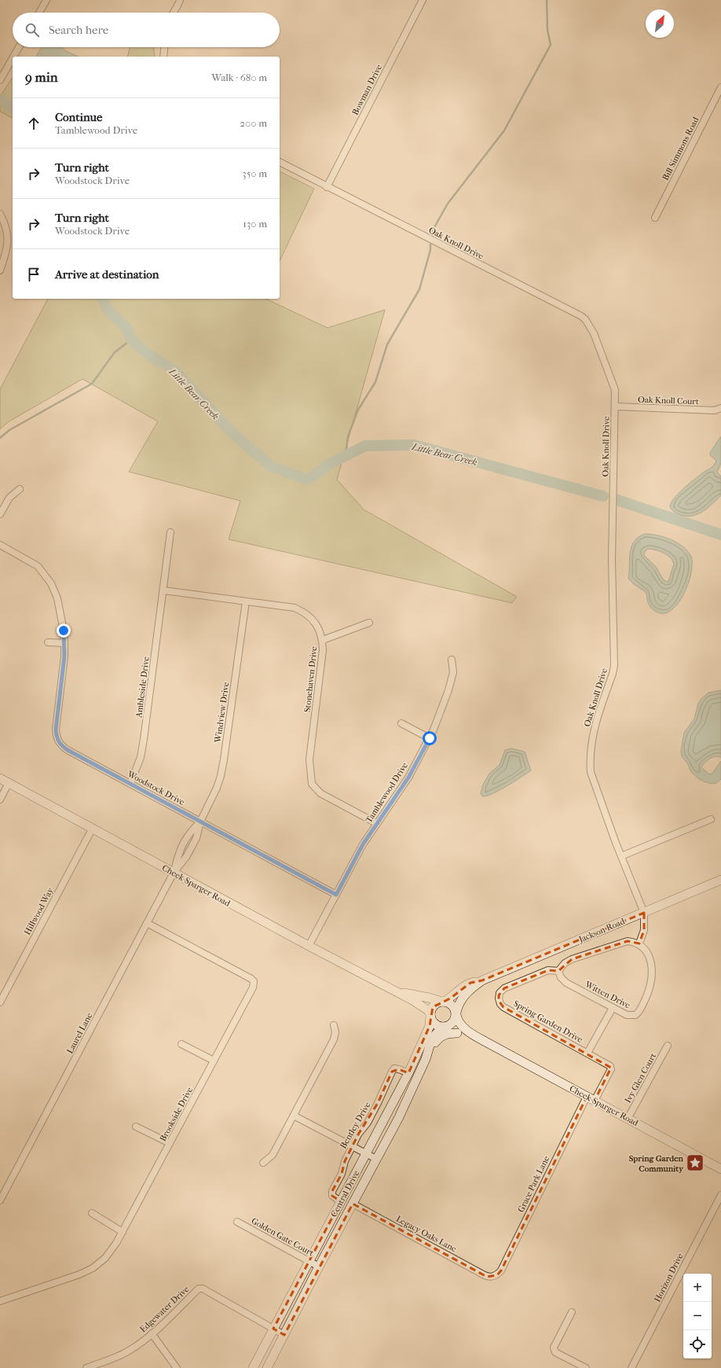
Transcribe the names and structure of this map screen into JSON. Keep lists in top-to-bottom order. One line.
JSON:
{"streets":{"main road":["Cheek-Sparger Road","Jackson Road","Central Drive"],"street":["Bowman Drive","Bill Simmons Road","Oak Knoll Drive","Oak Knoll Court","Stonehaven Drive","Ambleside Drive","Windview Drive","Woodstock Drive","Tamblewood Drive","Hillwood Way","Witten Drive","Spring Garden Drive","Laurel Lane","Ivy Glen Court","Brookside Drive","Bentley Drive","Grace Park Lane","Legacy Oaks Lane","Golden Gate Court","Horizon Drive","Edgewater Drive"]},"crossings":[["Bowman Drive","Oak Knoll Drive"],["Oak Knoll Drive","Oak Knoll Court"],["Oak Knoll Drive","Jackson Road"],["Stonehaven Drive","Ambleside Drive"],["Stonehaven Drive","Windview Drive"],["Stonehaven Drive","Tamblewood Drive"],["Ambleside Drive","Woodstock Drive"],["Windview Drive","Woodstock Drive"],["Windview Drive","Cheek-Sparger Road"],["Windview Drive","Laurel Lane"],["Woodstock Drive","Tamblewood Drive"],["Tamblewood Drive","Cheek-Sparger Road"],["Cheek-Sparger Road","Hillwood Way"],["Cheek-Sparger Road","Jackson Road"],["Cheek-Sparger Road","Spring Garden Drive"],["Cheek-Sparger Road","Laurel Lane"],["Cheek-Sparger Road","Ivy Glen Court"],["Cheek-Sparger Road","Grace Park Lane"],["Cheek-Sparger Road","Central Drive"],["Jackson Road","Central Drive"],["Witten Drive","Spring Garden Drive"],["Spring Garden Drive","Grace Park Lane"],["Laurel Lane","Brookside Drive"],["Bentley Drive","Central Drive"],["Grace Park Lane","Legacy Oaks Lane"],["Central Drive","Legacy Oaks Lane"],["Central Drive","Golden Gate Court"],["Central Drive","Edgewater Drive"]],"water":["Little Bear Creek"],"places":{"place":["Spring Garden Community"]},"north":"top right","page":{"search":"Search here","heading":["9 min","Walk · 680 m"],"list":[["Continue","Tamblewood Drive","200 m"],["Turn right","Woodstock Drive","350 m"],["Turn right","Woodstock Drive","130 m"],"Arrive at destination"],"map_buttons":["+","−"]}}
